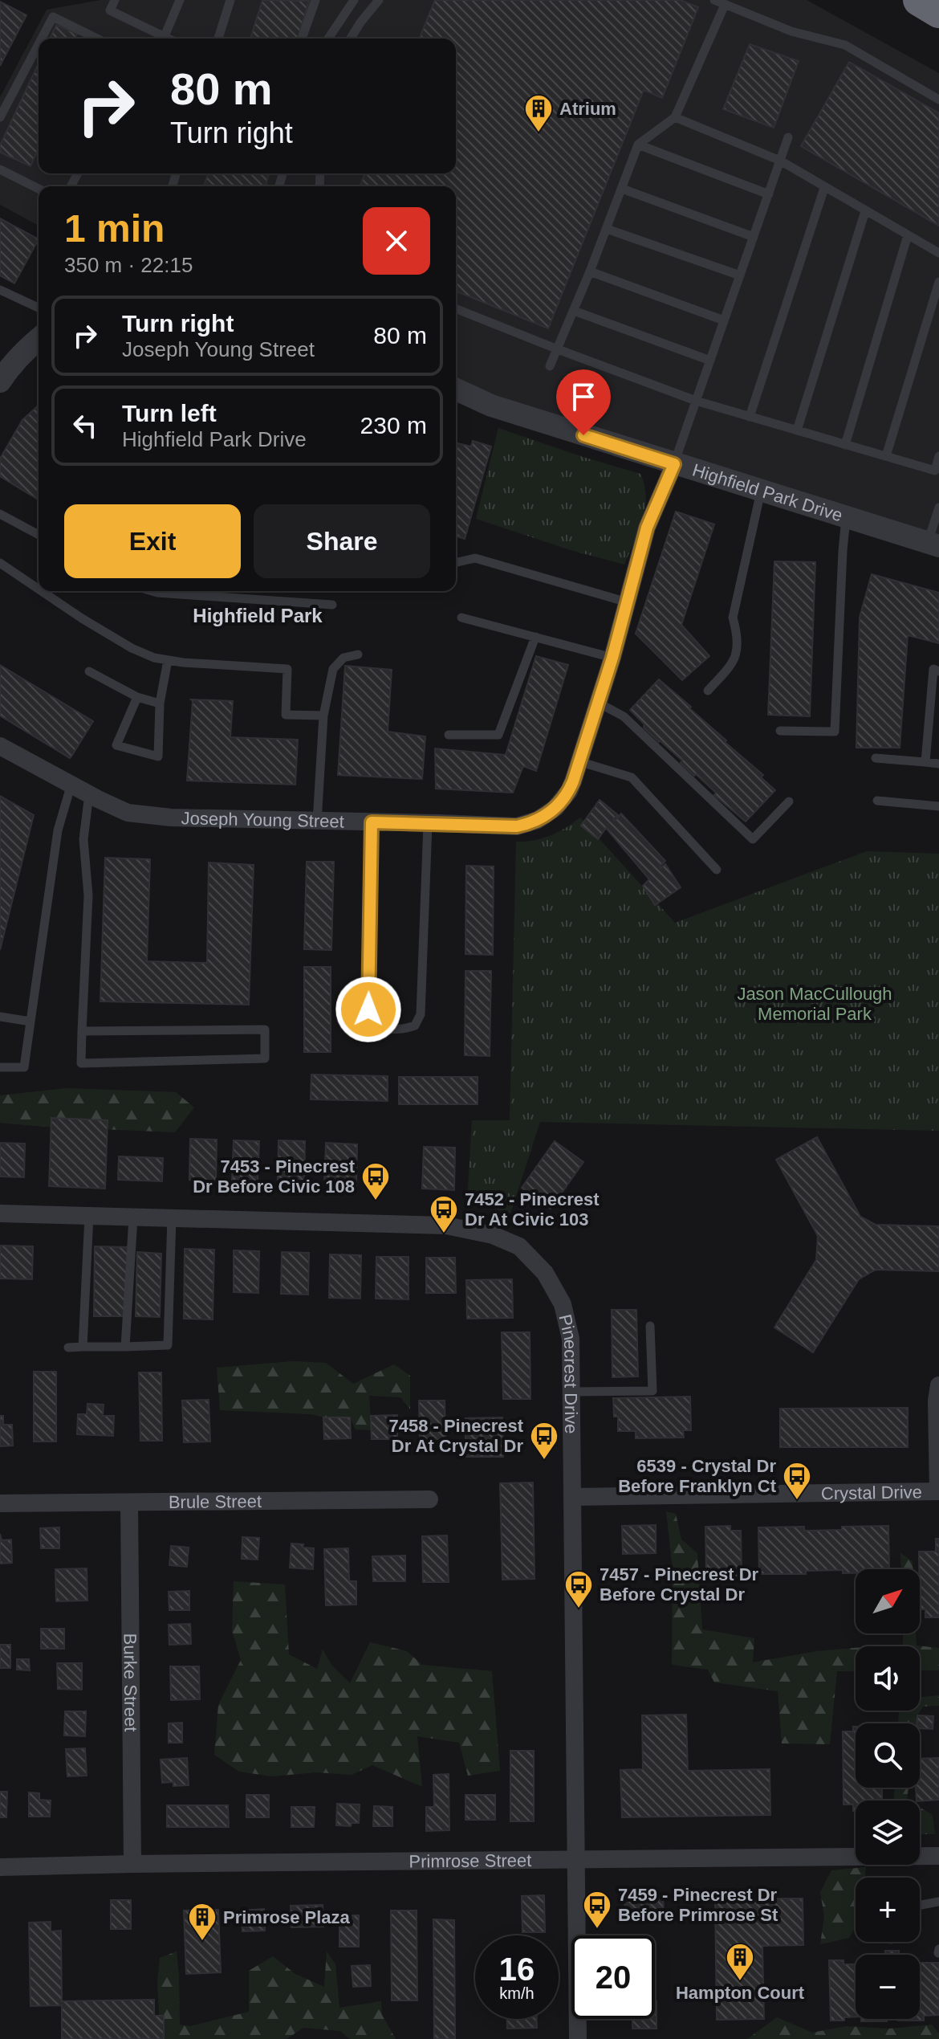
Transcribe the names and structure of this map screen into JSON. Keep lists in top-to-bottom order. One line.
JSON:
{"streets":{"street":["Highfield Park Drive","Joseph Young Street","Pinecrest Drive","Crystal Drive","Brule Street","Burke Street","Primrose Street"]},"crossings":[["Highfield Park Drive","Joseph Young Street"],["Pinecrest Drive","Crystal Drive"],["Pinecrest Drive","Primrose Street"],["Brule Street","Burke Street"],["Burke Street","Primrose Street"]],"districts":["Highfield Park"],"parks":["Jason MacCullough Memorial Park"],"places":{"building":["Atrium","Primrose Plaza","Hampton Court"],"bus stop":["7453 - Pinecrest Dr Before Civic 108","7452 - Pinecrest Dr At Civic 103","7458 - Pinecrest Dr At Crystal Dr","6539 - Crystal Dr Before Franklyn Ct","7457 - Pinecrest Dr Before Crystal Dr","7459 - Pinecrest Dr Before Primrose St"]},"north":"top right","page":{"turn":["80 m","Turn right"],"heading":["1 min","350 m · 22:15"],"list":[{"name":"Turn right","note":"Joseph Young Street","value":"80 m"},{"name":"Turn left","note":"Highfield Park Drive","value":"230 m"}],"buttons":["Exit","Share"],"map_buttons":["+","−"],"speed":"16 km/h","limit":"20"}}
